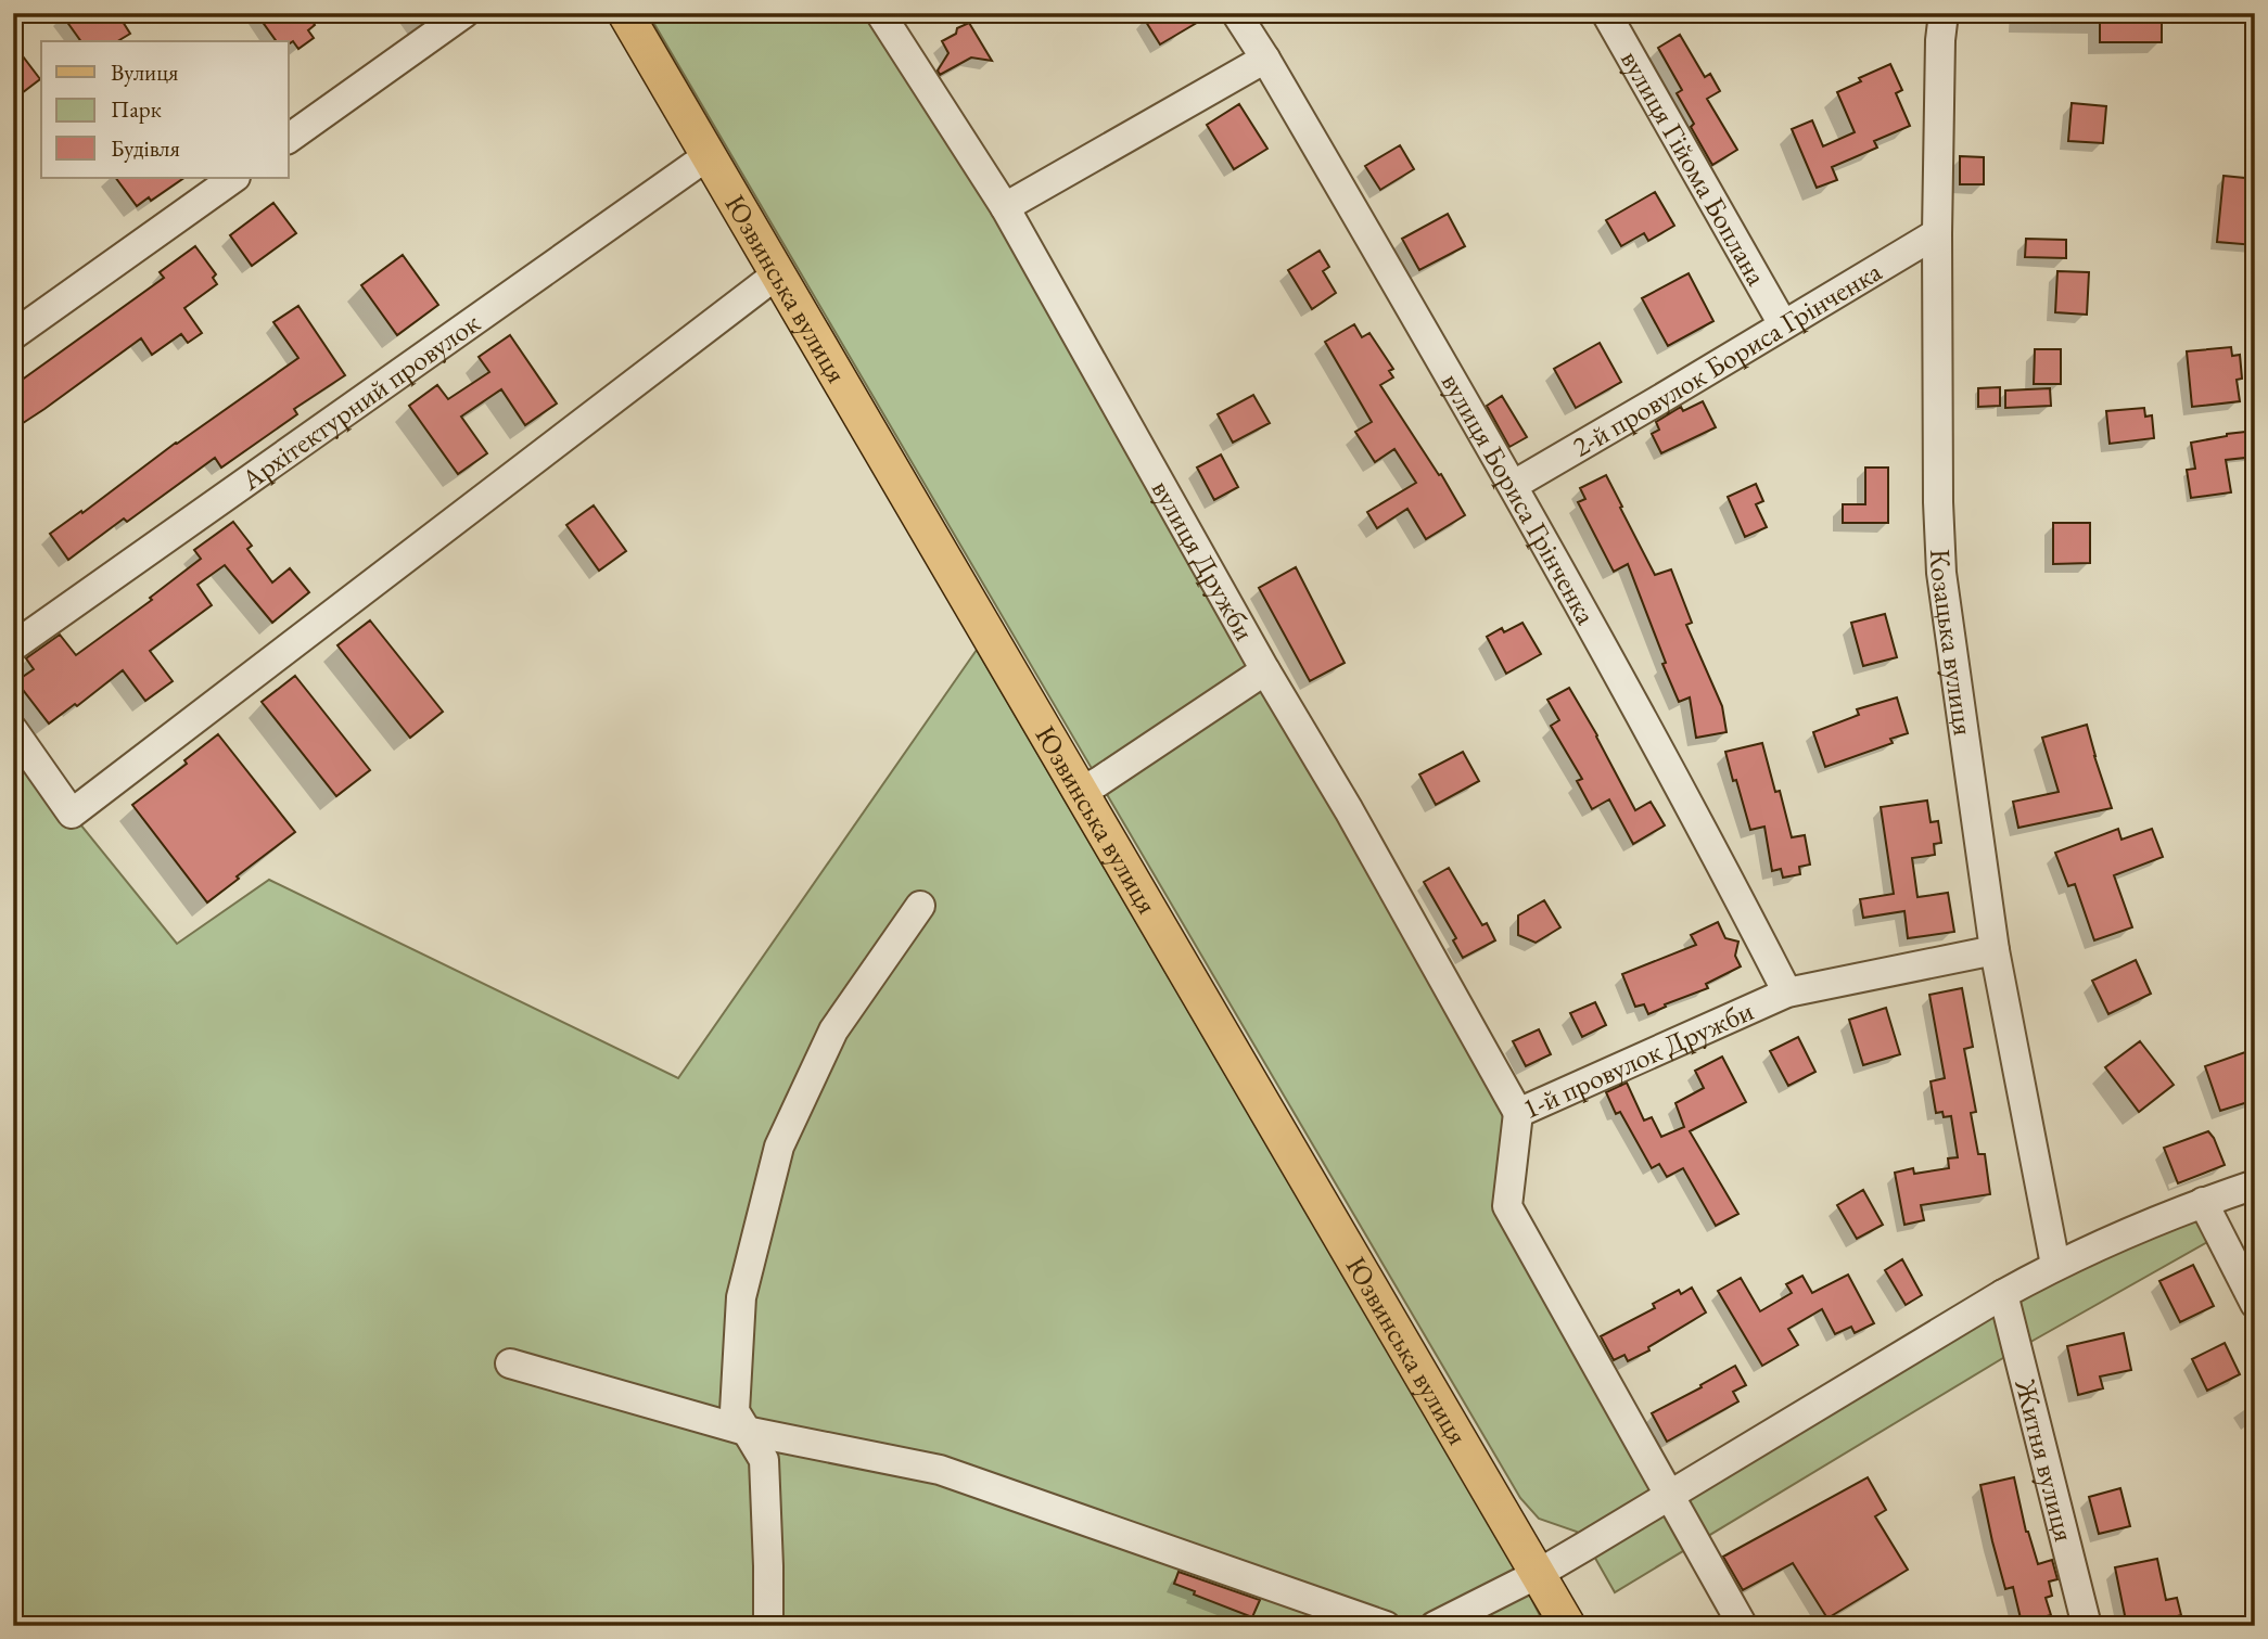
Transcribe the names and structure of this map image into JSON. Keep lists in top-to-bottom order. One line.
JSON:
{"streets":{"main road":["Юзвинська вулиця"],"street":["вулиця Гійома Боплана","2-й провулок Бориса Грінченка","Архітектурний провулок","вулиця Бориса Грінченка","вулиця Дружби","Козацька вулиця","1-й провулок Дружби","Житня вулиця"]},"crossings":[["вулиця Гійома Боплана","2-й провулок Бориса Грінченка"],["Юзвинська вулиця","Архітектурний провулок"],["2-й провулок Бориса Грінченка","вулиця Бориса Грінченка"],["2-й провулок Бориса Грінченка","Козацька вулиця"],["вулиця Бориса Грінченка","1-й провулок Дружби"],["вулиця Дружби","1-й провулок Дружби"],["Козацька вулиця","1-й провулок Дружби"]],"legend":["Вулиця","Парк","Будівля"]}
